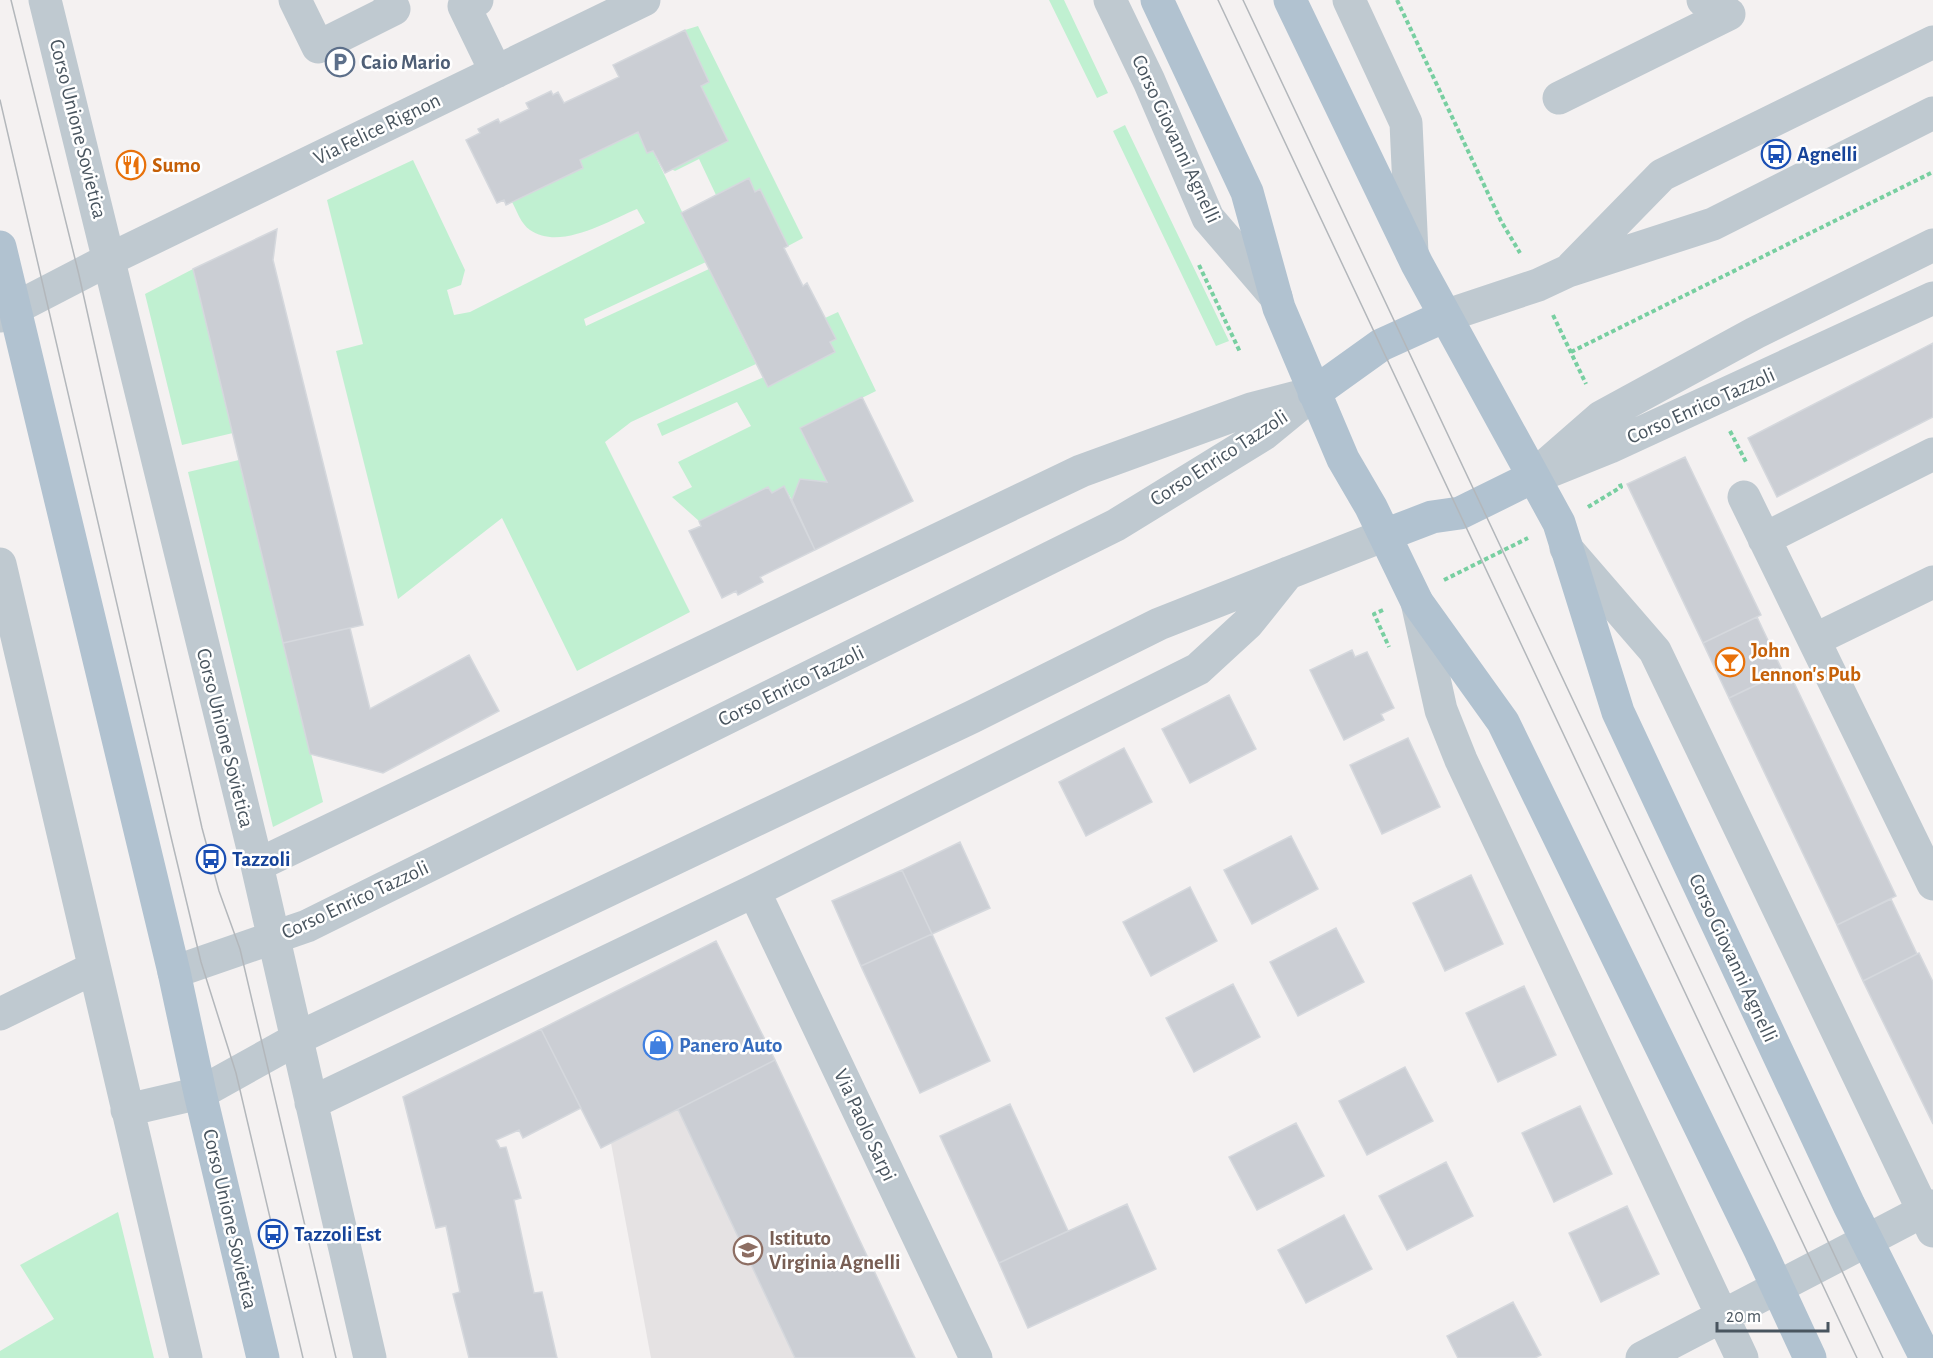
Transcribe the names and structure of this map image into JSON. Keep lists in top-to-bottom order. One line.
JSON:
{"streets":{"main road":["Corso Unione Sovietica","Corso Giovanni Agnelli"],"street":["Via Felice Rignon","Corso Enrico Tazzoli","Via Paolo Sarpi"]},"crossings":[["Corso Unione Sovietica","Via Felice Rignon"],["Corso Unione Sovietica","Corso Enrico Tazzoli"],["Corso Giovanni Agnelli","Corso Enrico Tazzoli"]],"places":{"parking":["Caio Mario"],"bus stop":["Agnelli","Tazzoli","Tazzoli Est"],"restaurant":["Sumo"],"bar":["John Lennon's Pub"],"shop":["Panero Auto"],"school or university":["Istituto Virginia Agnelli"]},"scale_bar":"20 m"}
